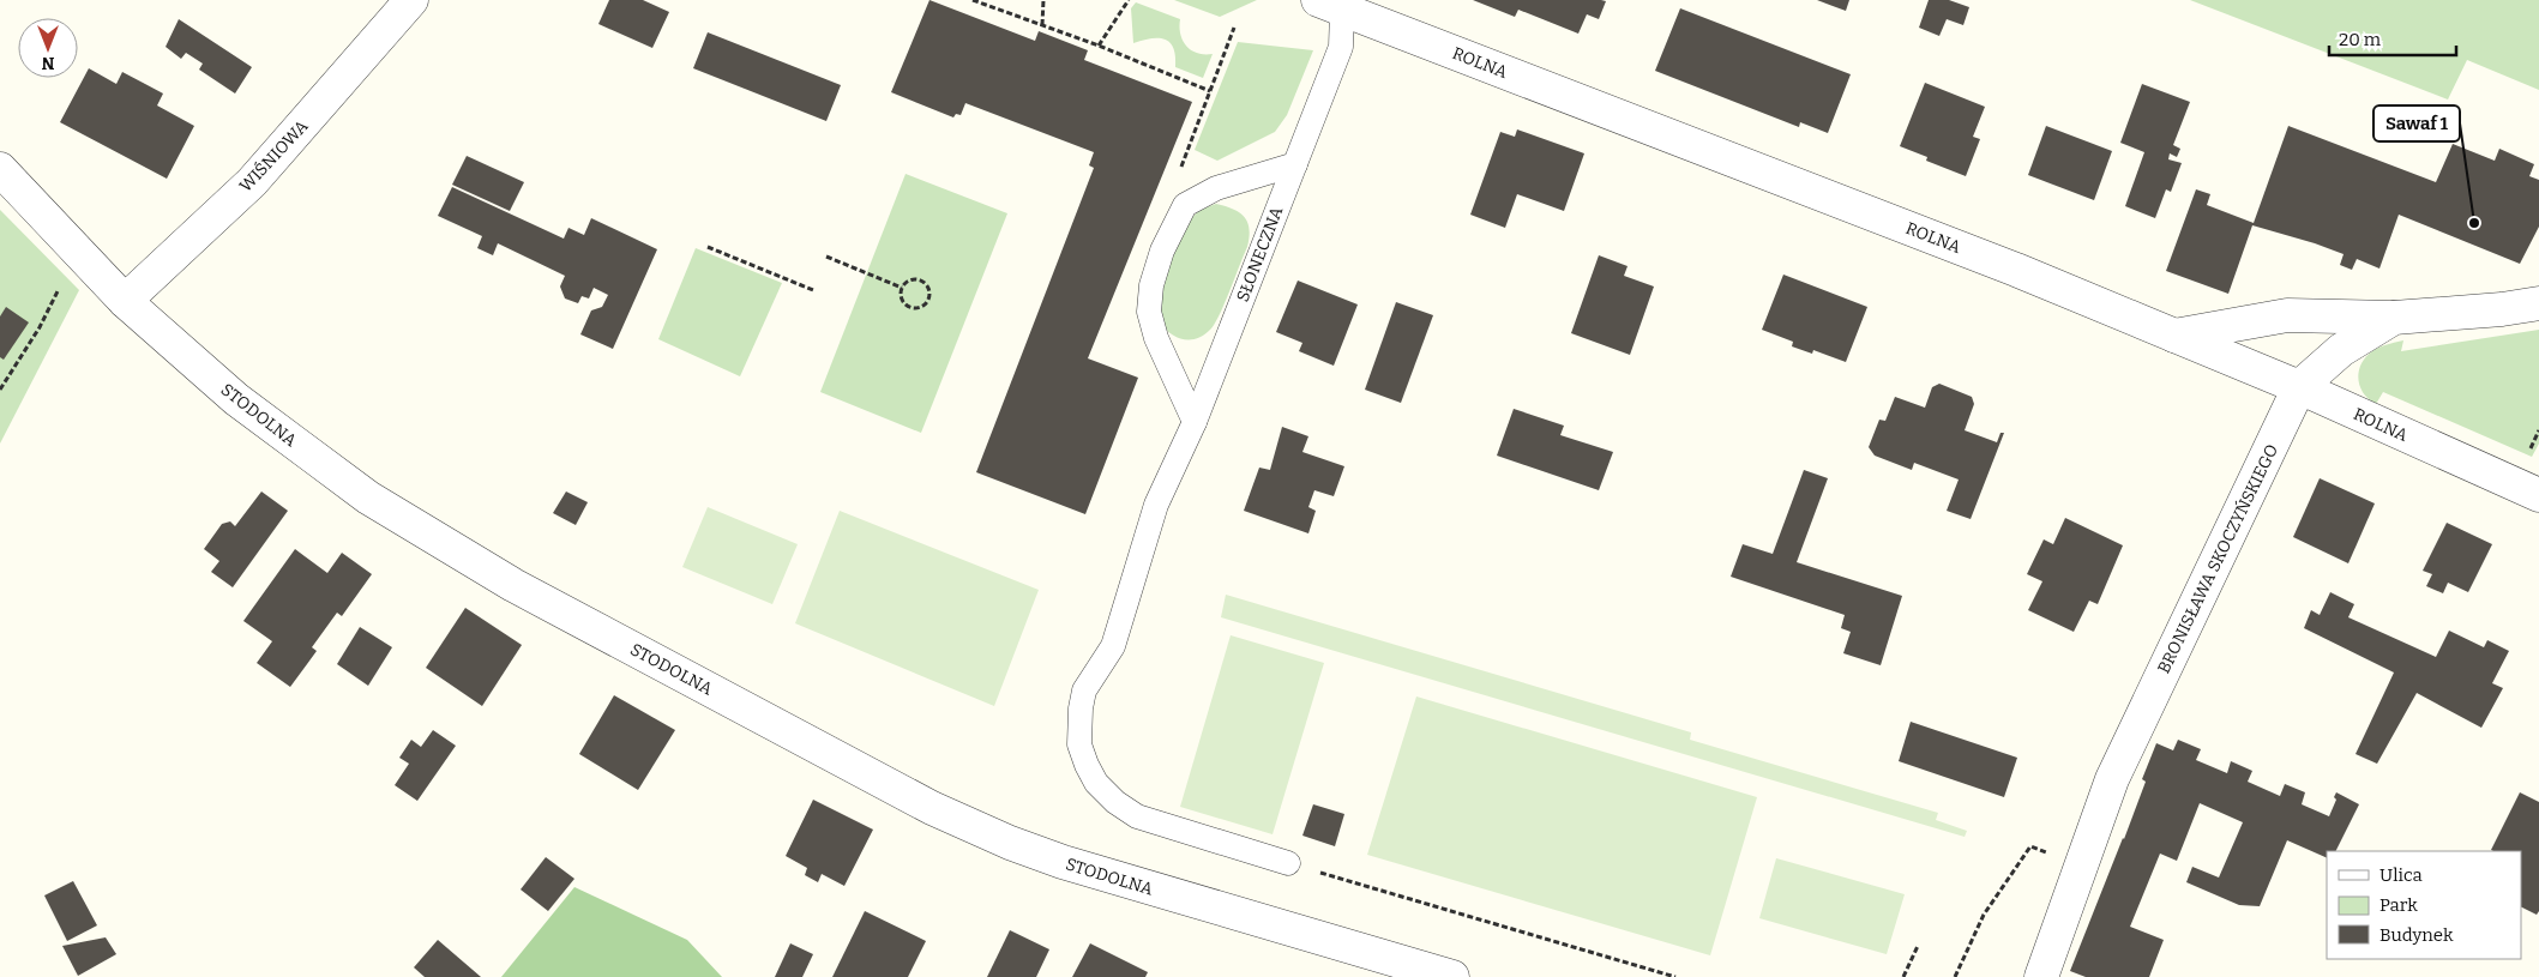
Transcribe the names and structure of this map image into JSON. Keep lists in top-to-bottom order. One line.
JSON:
{"streets":{"street":["ROLNA","WIŚNIOWA","STODOLNA","BRONISŁAWA SKOCZYŃSKIEGO"],"lane":["SŁONECZNA"]},"crossings":[["ROLNA","SŁONECZNA"],["ROLNA","BRONISŁAWA SKOCZYŃSKIEGO"],["WIŚNIOWA","STODOLNA"]],"places":["Sawaf 1"],"legend":["Ulica","Park","Budynek"],"scale_bar":"20 m","north":"bottom"}
